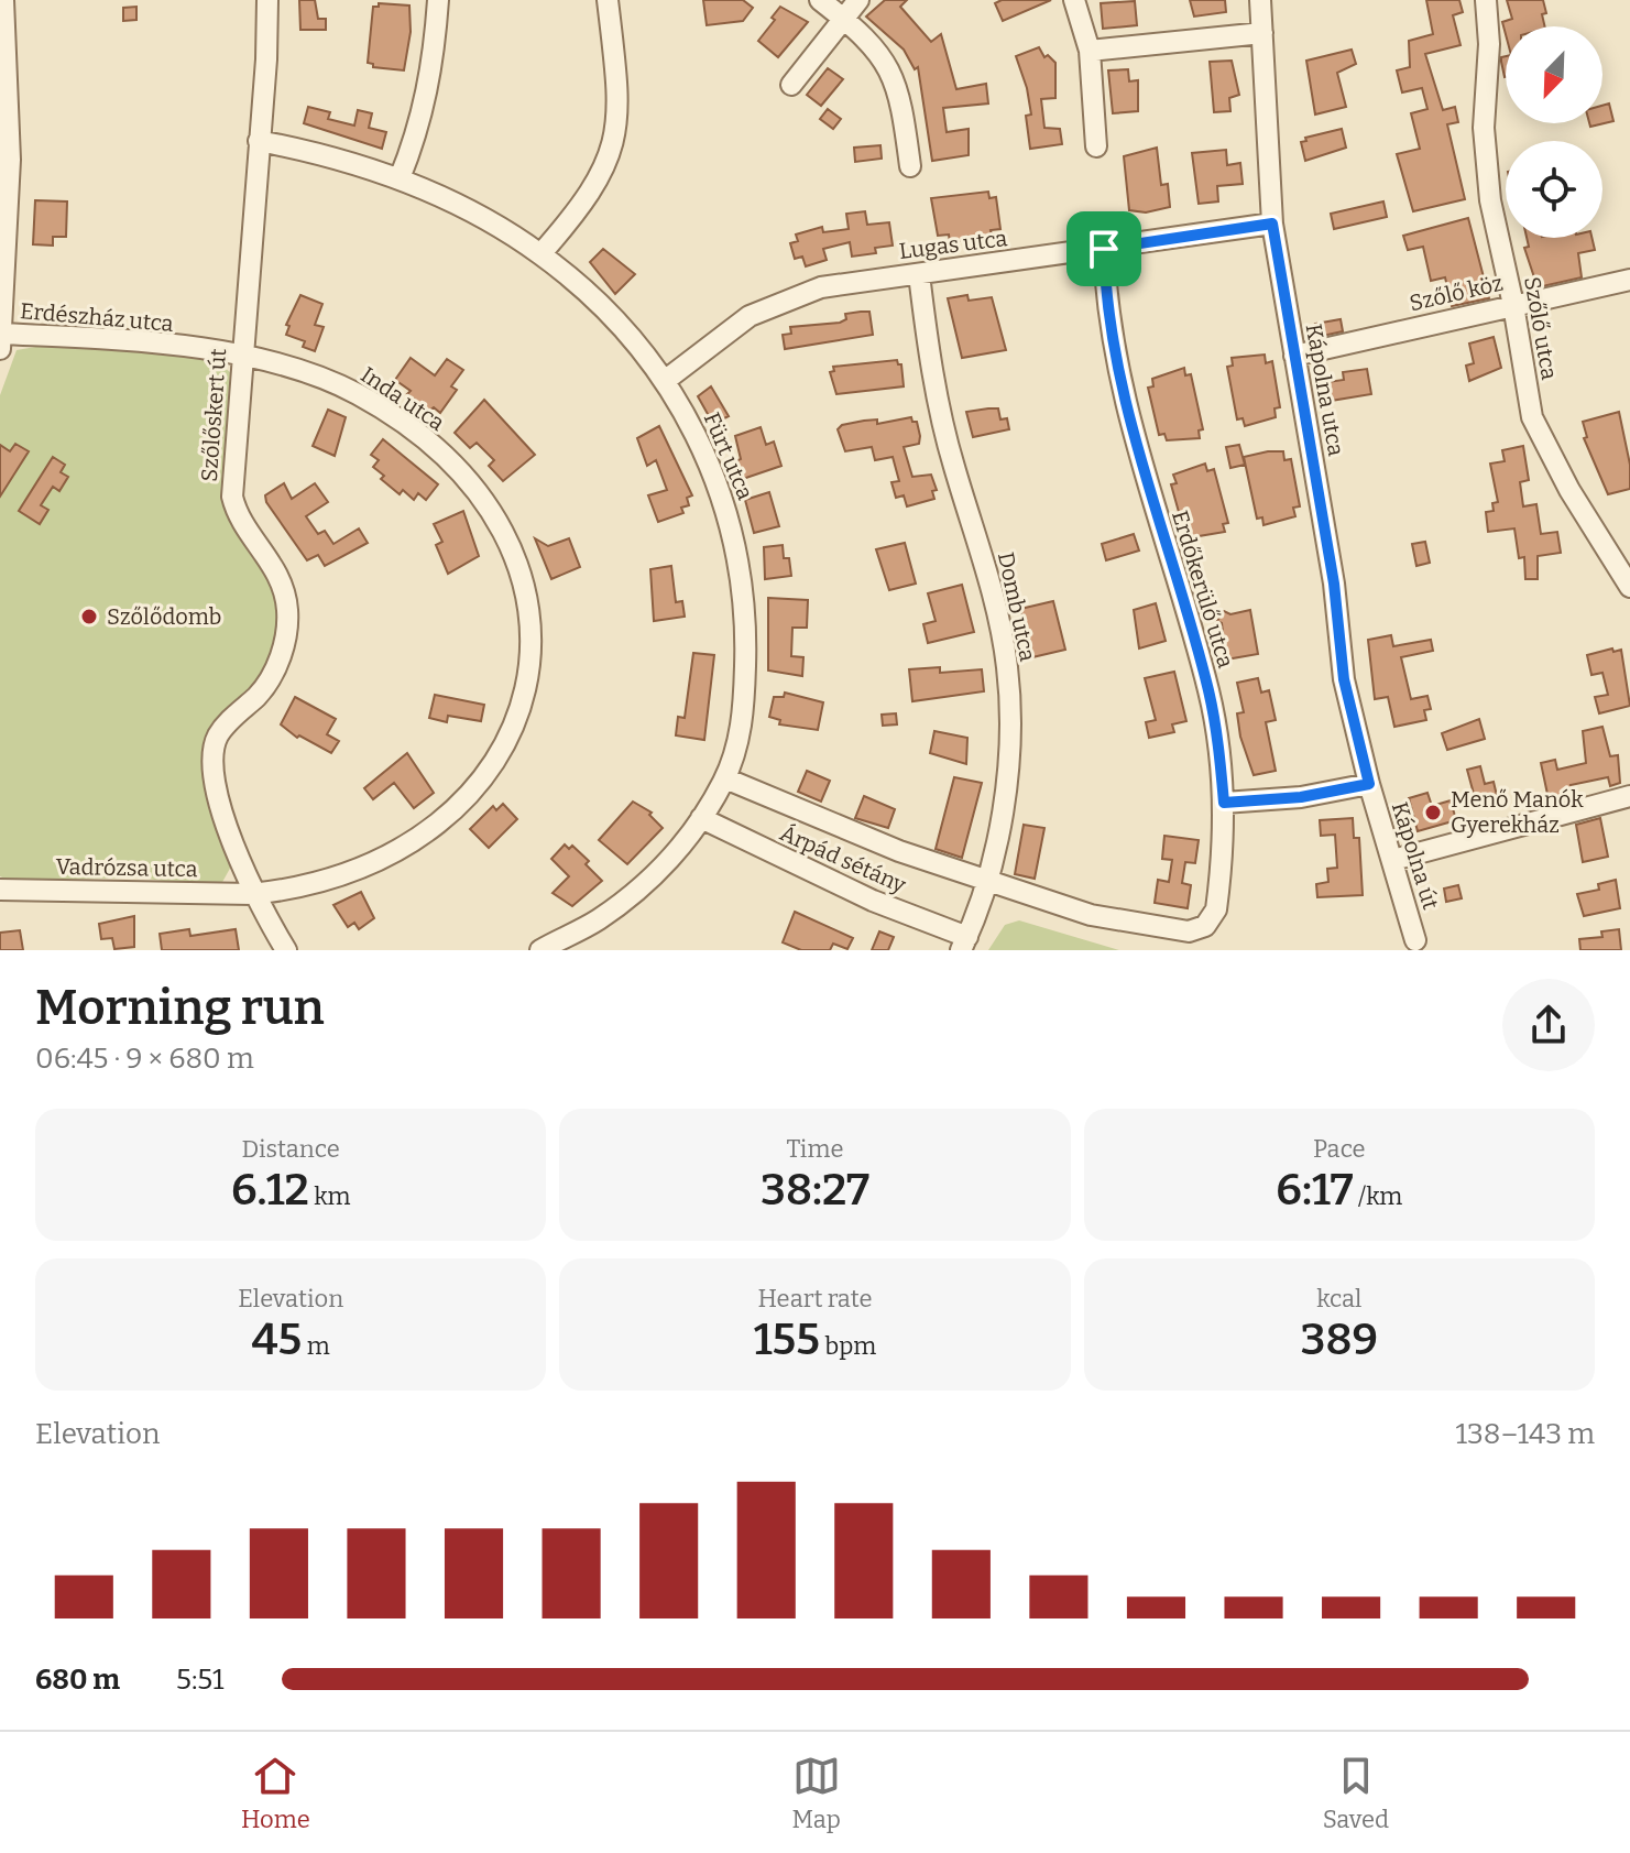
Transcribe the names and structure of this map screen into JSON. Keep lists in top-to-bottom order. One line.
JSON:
{"streets":{"street":["Lugas utca","Szőlő köz","Erdészház utca","Szőlő utca","Kápolna utca","Inda utca","Szőlőskert út","Fürt utca","Erdőkerülő utca","Domb utca","Kápolna út","Árpád sétány","Vadrózsa utca"]},"crossings":[["Lugas utca","Kápolna utca"],["Lugas utca","Fürt utca"],["Lugas utca","Erdőkerülő utca"],["Lugas utca","Domb utca"],["Szőlő köz","Szőlő utca"],["Szőlő köz","Kápolna utca"],["Erdészház utca","Inda utca"],["Erdészház utca","Szőlőskert út"],["Kápolna utca","Kápolna út"],["Inda utca","Szőlőskert út"],["Inda utca","Vadrózsa utca"],["Szőlőskert út","Fürt utca"],["Szőlőskert út","Vadrózsa utca"],["Fürt utca","Árpád sétány"],["Erdőkerülő utca","Domb utca"],["Erdőkerülő utca","Árpád sétány"],["Domb utca","Árpád sétány"]],"places":["Szőlődomb","Menő Manók Gyerekház"],"north":"bottom left","page":{"heading":["Morning run","06:45 · 9 × 680 m"],"stats":[["Distance","6.12 km"],["Time","38:27"],["Pace","6:17 /km"],["Elevation","45 m"],["Heart rate","155 bpm"],["kcal","389"]],"chart":["Elevation","138–143 m"],"list":[{"name":"680 m","note":"5:51"}],"tabs":["Home","Map","Saved"]}}
